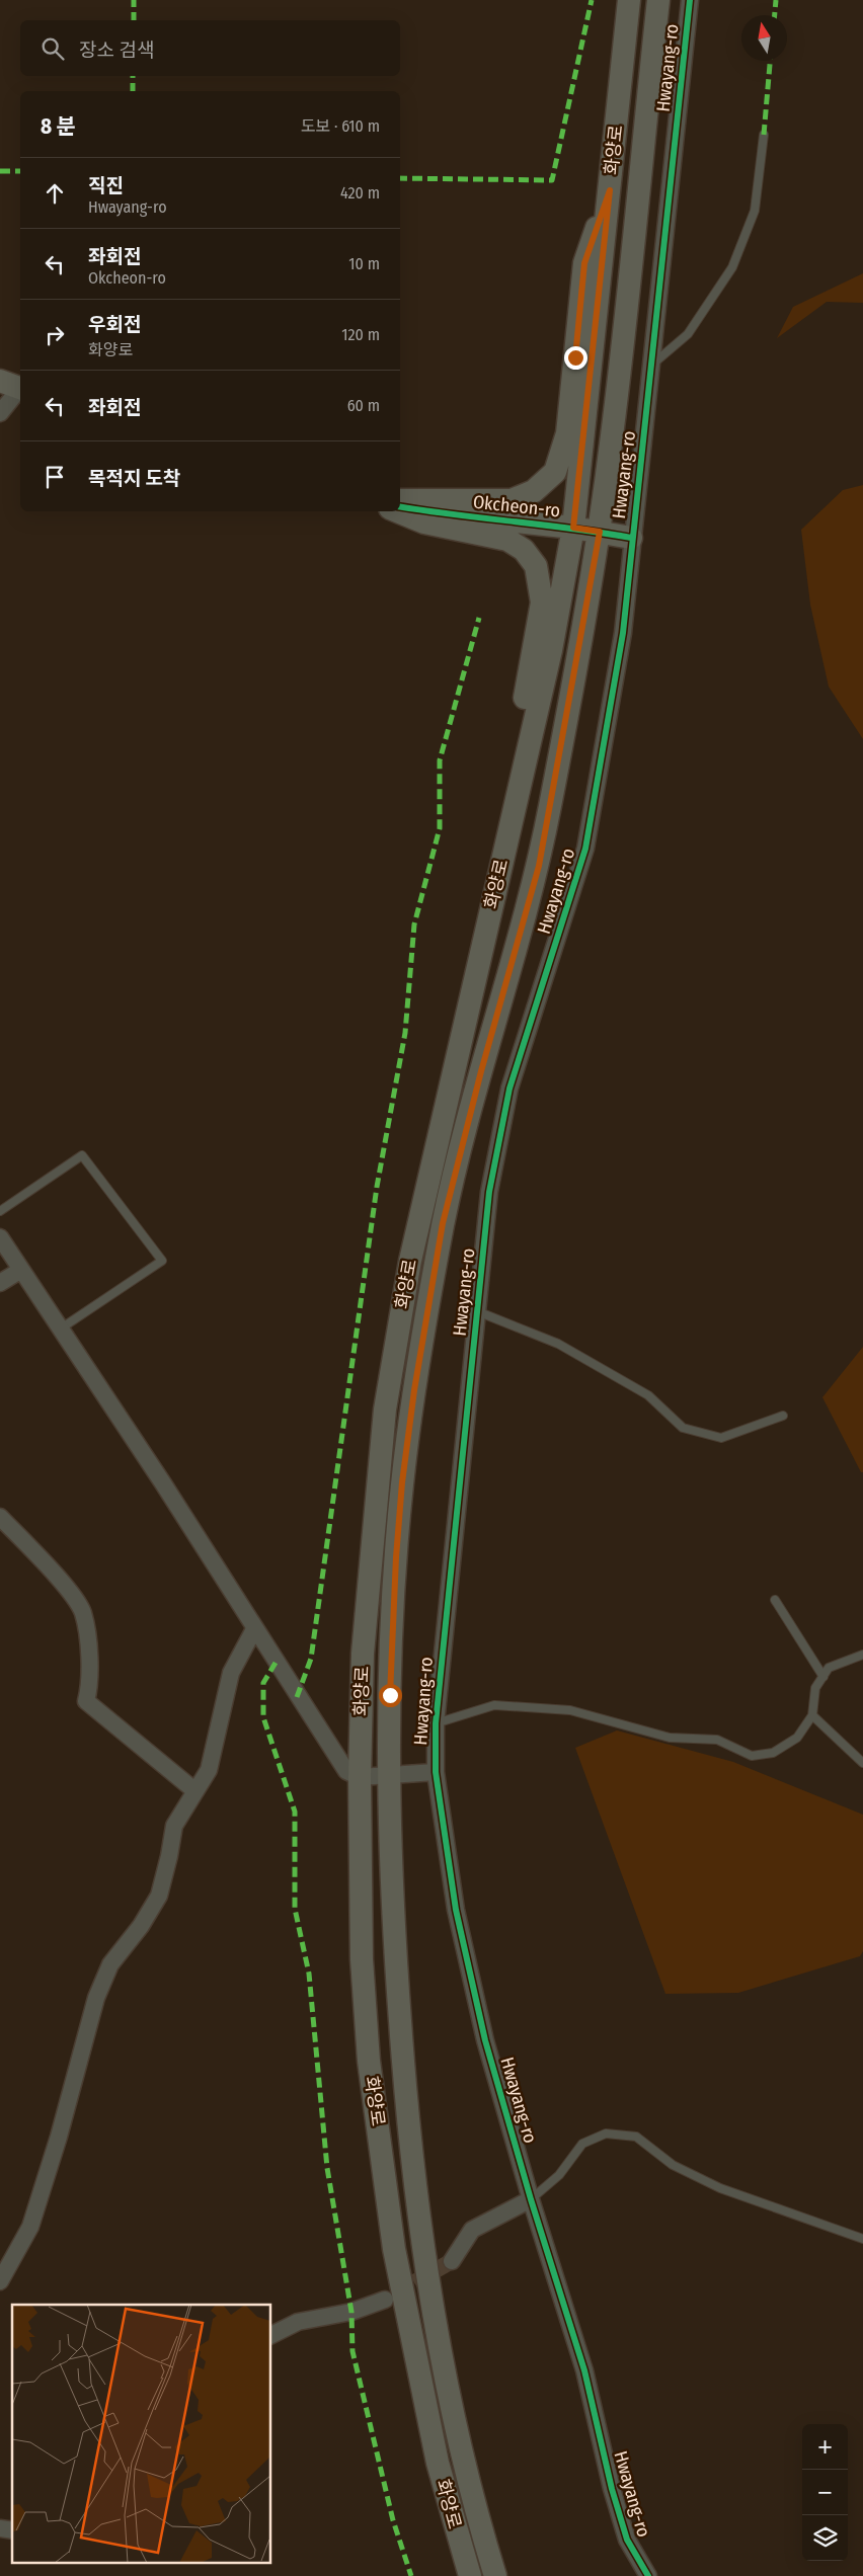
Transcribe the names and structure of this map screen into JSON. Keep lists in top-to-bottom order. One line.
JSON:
{"streets":{"main road":["Hwayang-ro","화양로","Okcheon-ro"]},"crossings":[["Hwayang-ro","Okcheon-ro"],["화양로","Okcheon-ro"]],"north":"top","page":{"search":"장소 검색","heading":["8 분","도보 · 610 m"],"list":[["직진","Hwayang-ro","420 m"],["좌회전","Okcheon-ro","10 m"],["우회전","화양로","120 m"],["좌회전","60 m"],"목적지 도착"],"map_buttons":["+","−"]}}
